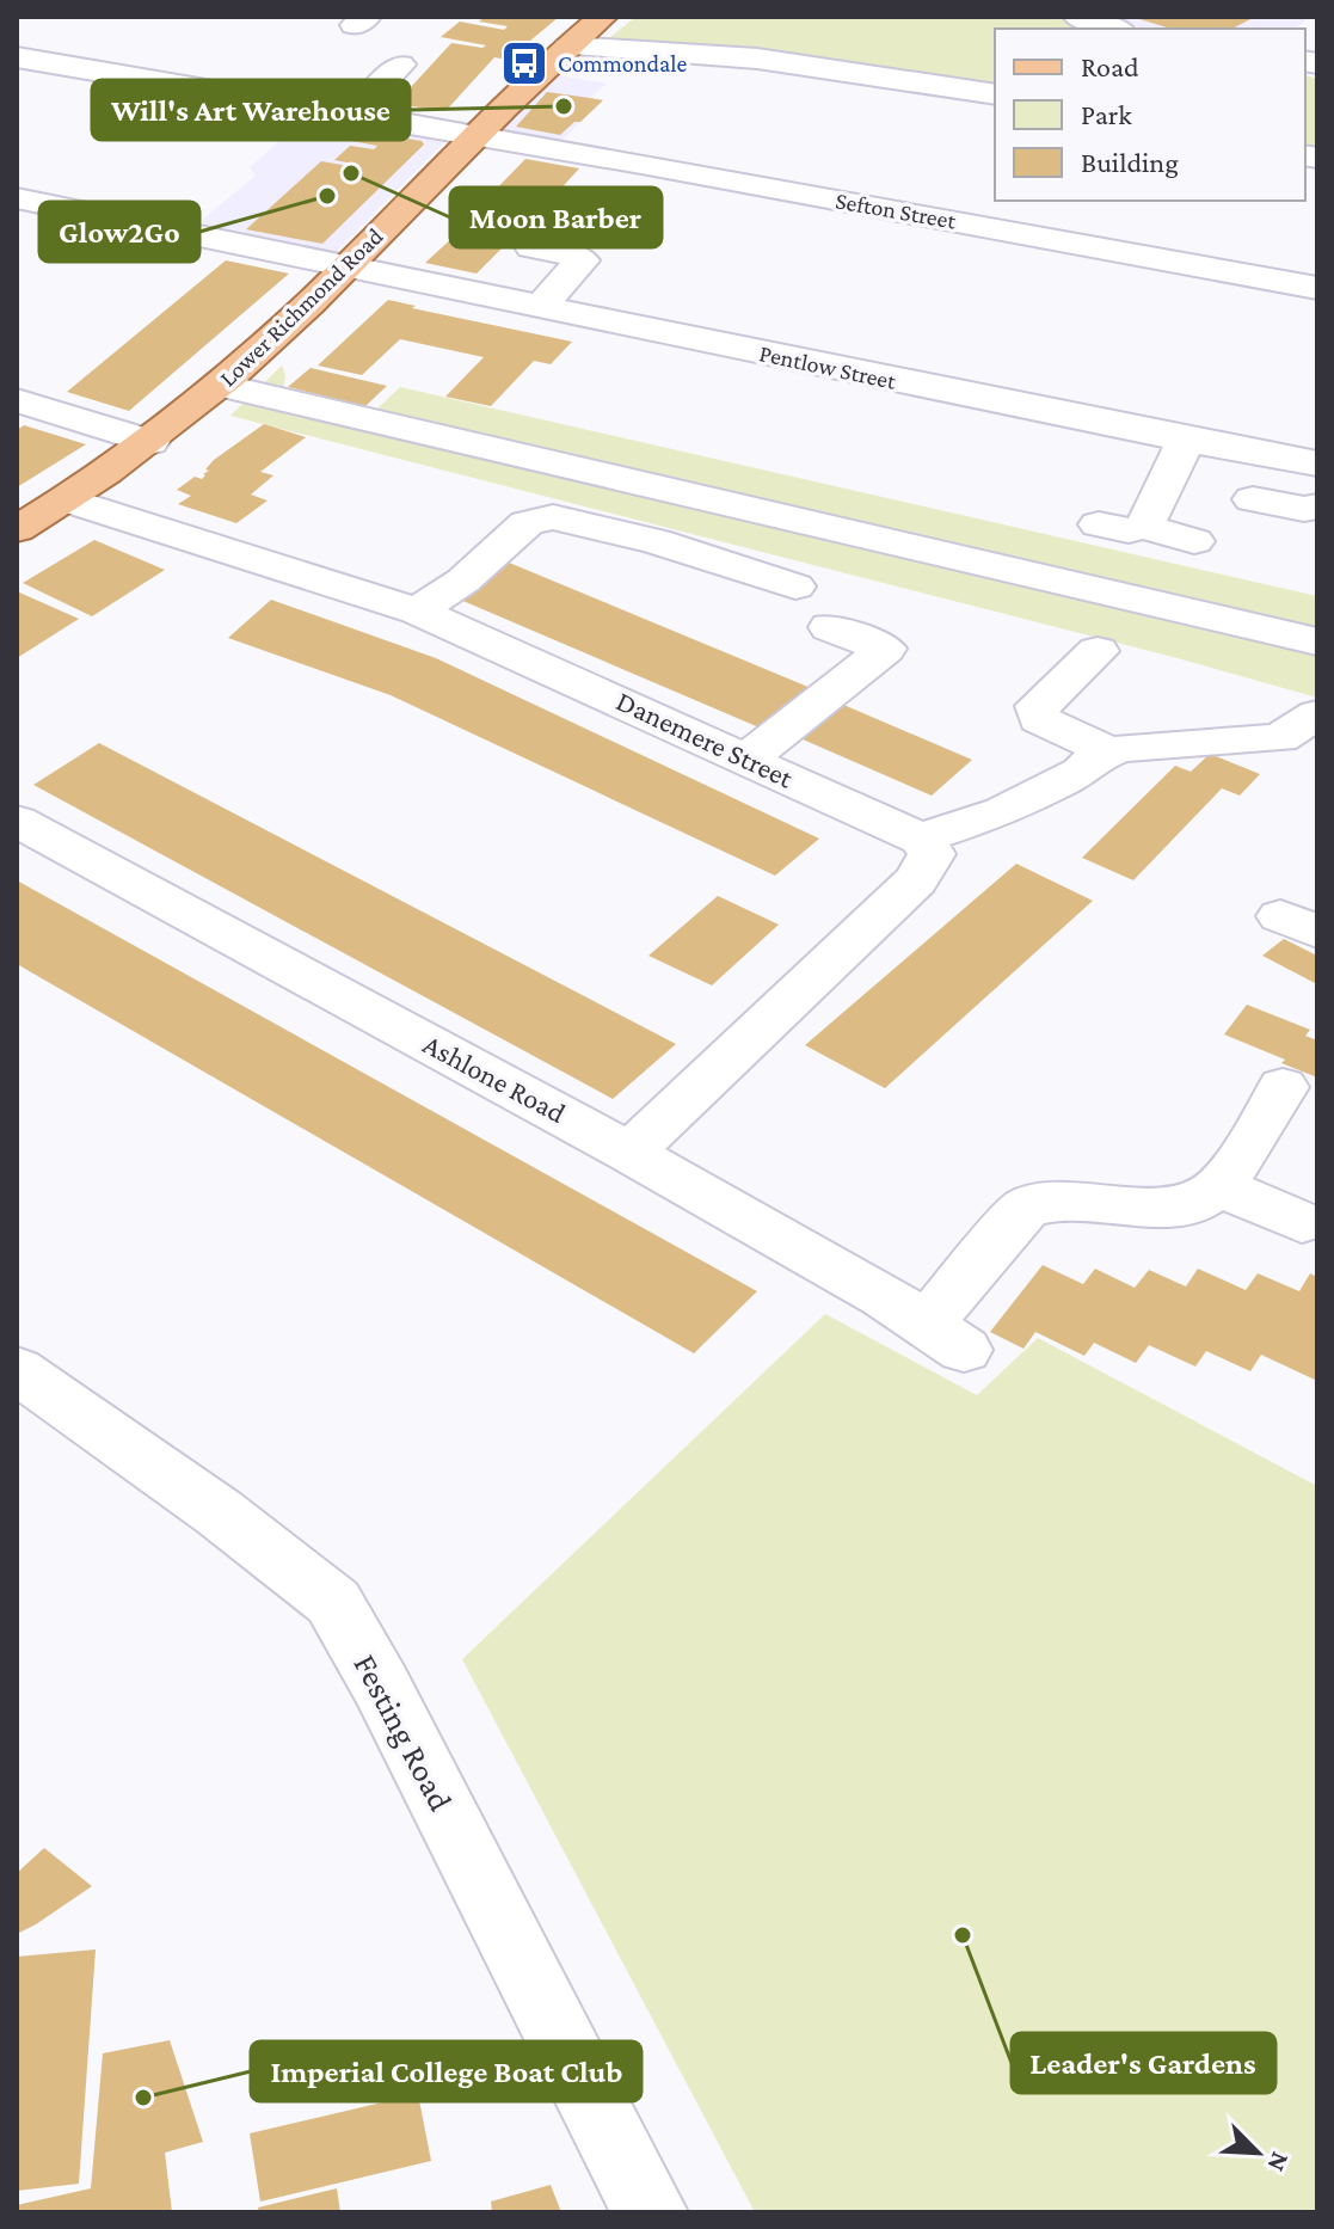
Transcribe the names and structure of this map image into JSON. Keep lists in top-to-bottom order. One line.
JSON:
{"streets":{"main road":["Lower Richmond Road"],"street":["Sefton Street","Pentlow Street","Danemere Street","Ashlone Road","Festing Road"]},"crossings":[["Sefton Street","Lower Richmond Road"],["Lower Richmond Road","Pentlow Street"],["Lower Richmond Road","Danemere Street"]],"places":{"bus stop":["Commondale"],"other":["Will's Art Warehouse","Moon Barber","Glow2Go","Leader's Gardens","Imperial College Boat Club"]},"legend":["Road","Park","Building"],"north":"bottom right"}
